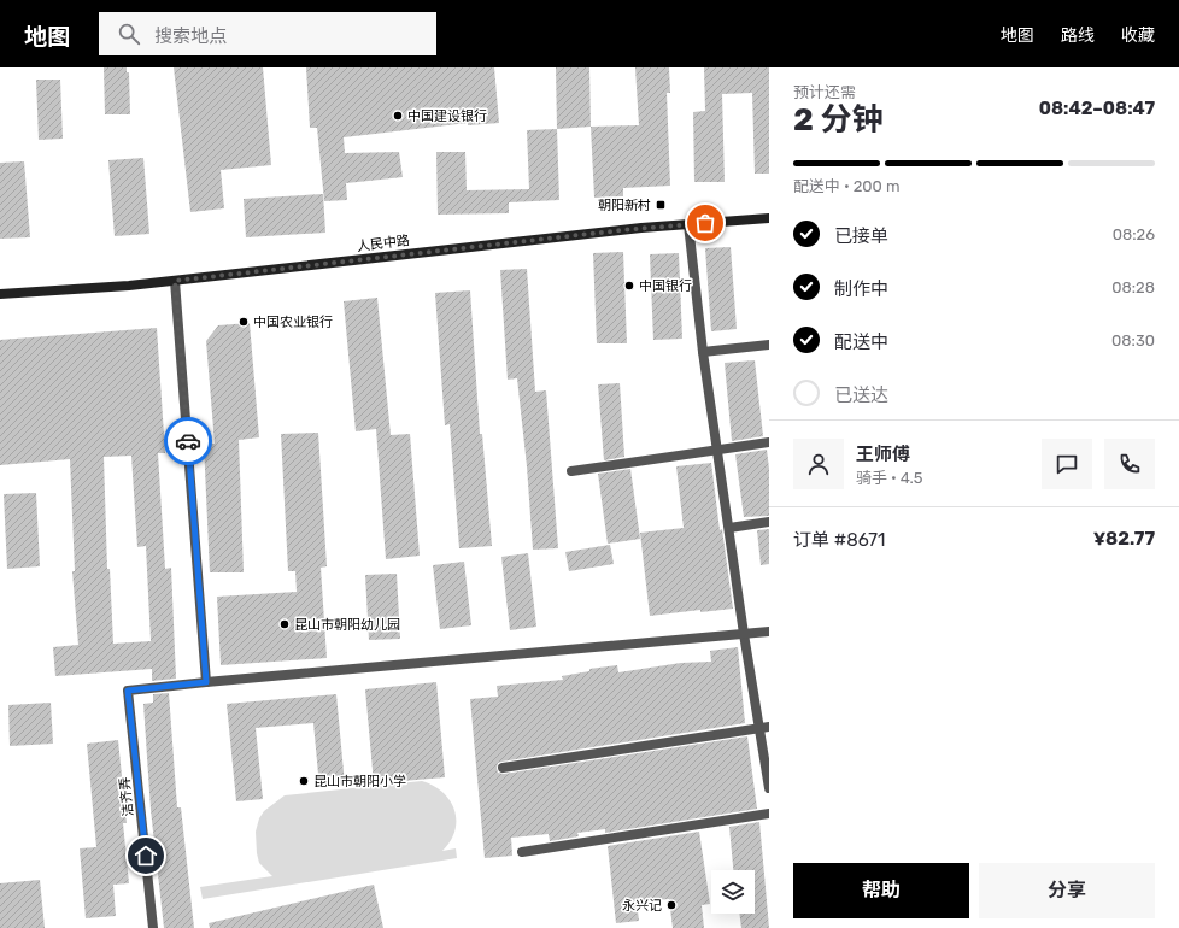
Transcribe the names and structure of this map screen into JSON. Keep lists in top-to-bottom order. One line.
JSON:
{"streets":{"street":["人民中路","洁齐弄"]},"places":{"other":["中国建设银行","中国银行","中国农业银行","昆山市朝阳幼儿园","昆山市朝阳小学","永兴记"],"transit":["朝阳新村"]},"page":{"header":"地图","search":"搜索地点","nav":["地图","路线","收藏"],"heading":["2 分钟","预计还需","08:42–08:47"],"panel":["王师傅","骑手 · 4.5","订单 #8671","¥82.77"],"bar":"配送中 · 200 m","list":[["已接单","08:26"],["制作中","08:28"],["配送中","08:30"],"已送达"],"buttons":["帮助","分享"]}}
